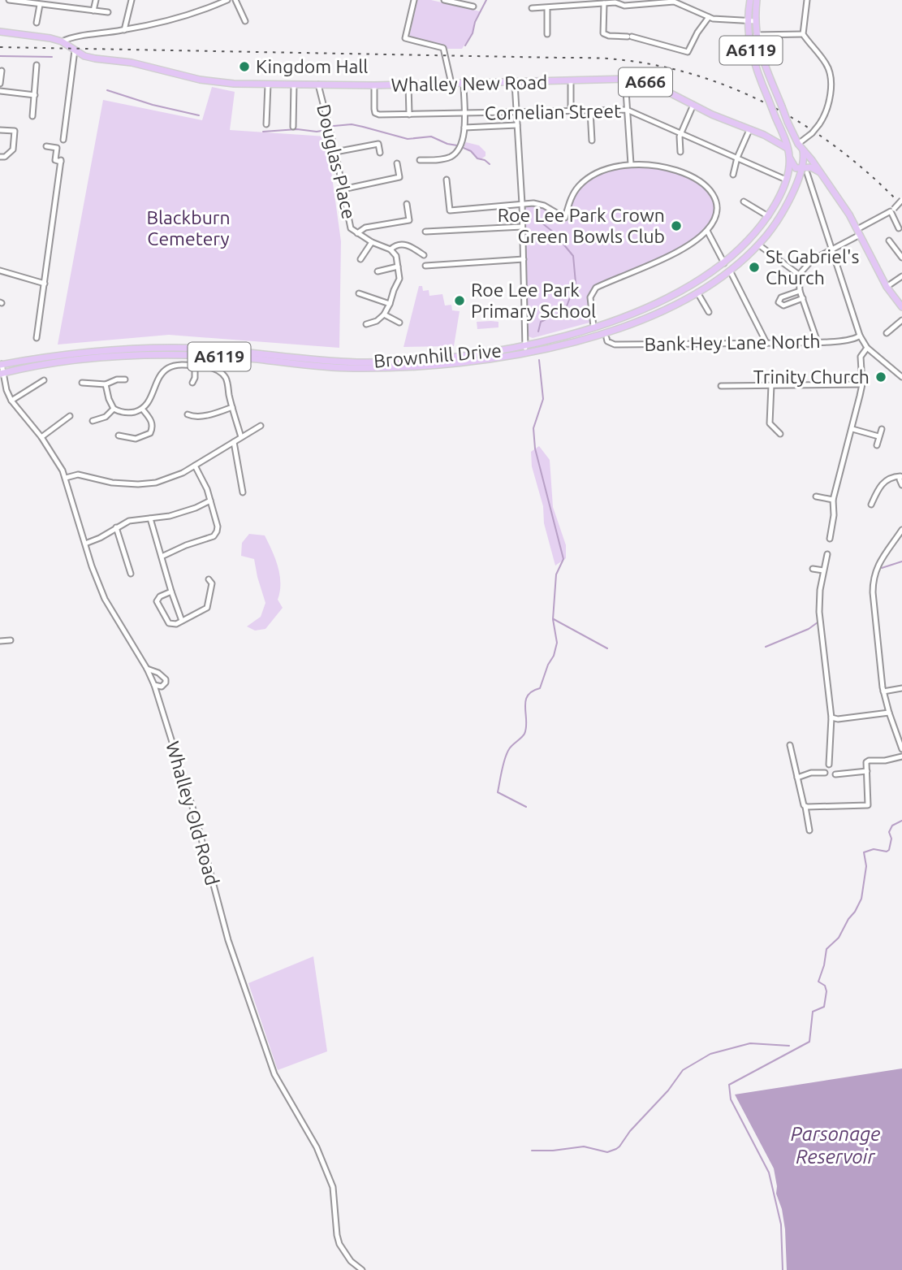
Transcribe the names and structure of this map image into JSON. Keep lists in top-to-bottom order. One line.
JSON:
{"streets":{"highway":["A6119","A666","Whalley New Road","Brownhill Drive"],"street":["Cornelian Street","Douglas Place","Bank Hey Lane North","Whalley Old Road"]},"crossings":[["A6119","A666"],["A6119","Whalley New Road"],["A6119","Brownhill Drive"],["A666","Whalley New Road"],["A666","Brownhill Drive"],["Whalley New Road","Cornelian Street"],["Whalley New Road","Douglas Place"],["Whalley New Road","Brownhill Drive"],["Cornelian Street","Brownhill Drive"],["Brownhill Drive","Whalley Old Road"]],"water":["Parsonage Reservoir"],"parks":["Blackburn Cemetery"],"places":["Kingdom Hall","Roe Lee Park Crown Green Bowls Club","St Gabriel's Church","Roe Lee Park Primary School","Trinity Church"]}
